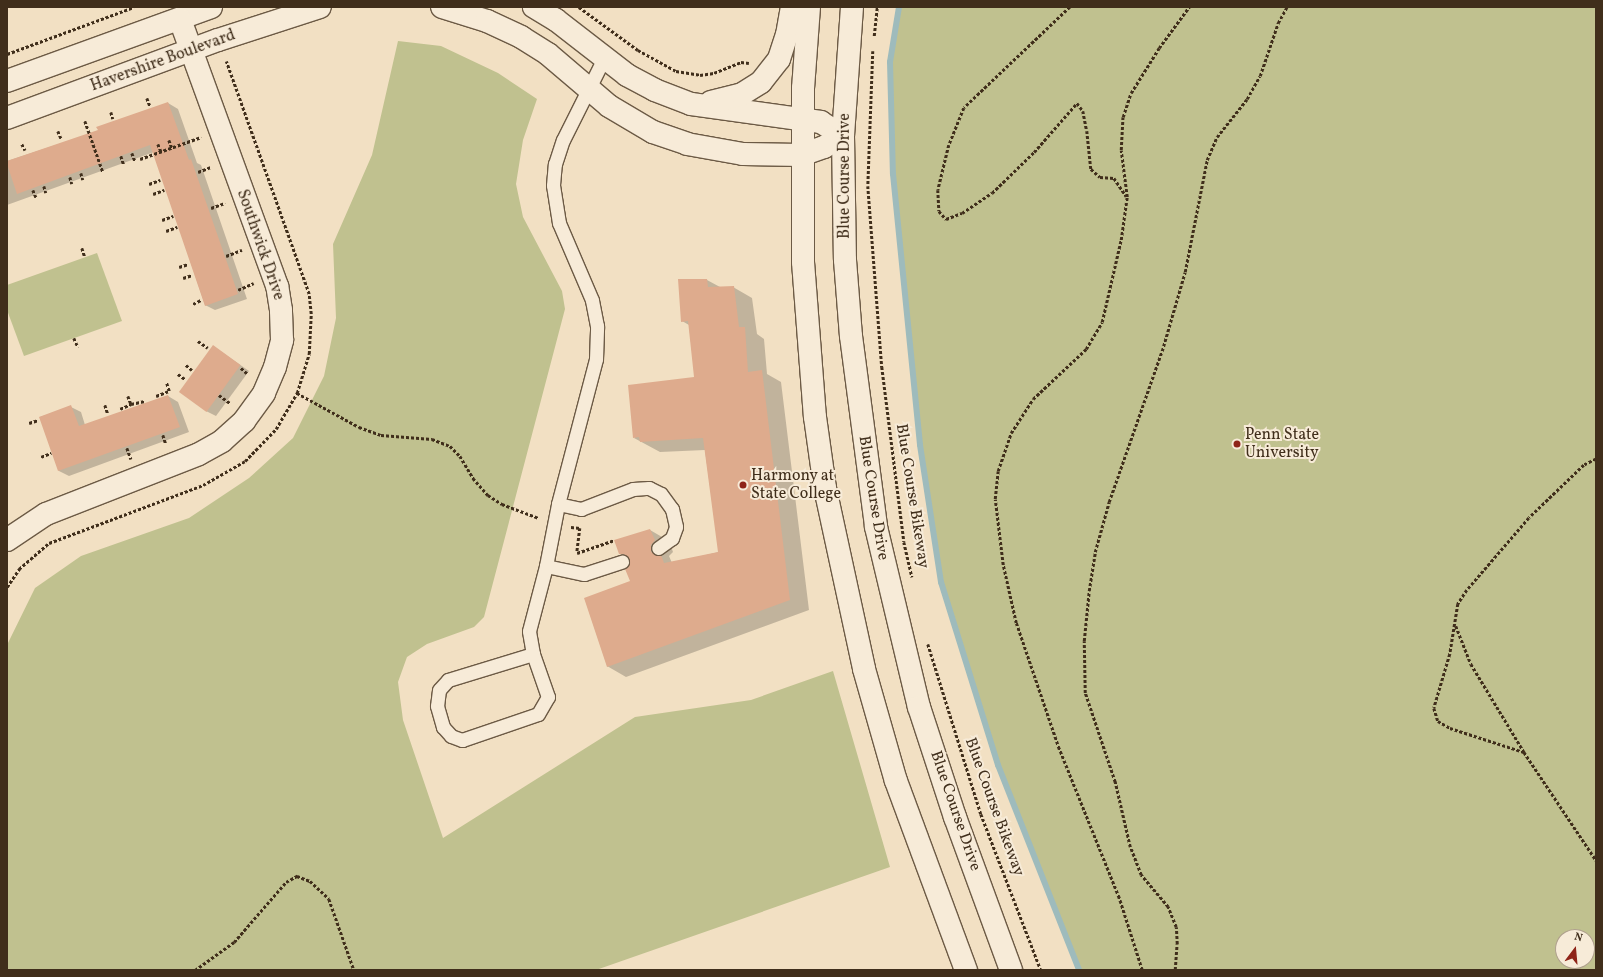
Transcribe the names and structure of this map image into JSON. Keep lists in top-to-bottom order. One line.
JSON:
{"streets":{"street":["Havershire Boulevard","Blue Course Drive","Southwick Drive"],"path":["Blue Course Bikeway"]},"crossings":[["Havershire Boulevard","Southwick Drive"]],"places":["Penn State University","Harmony at State College"],"north":"top"}
